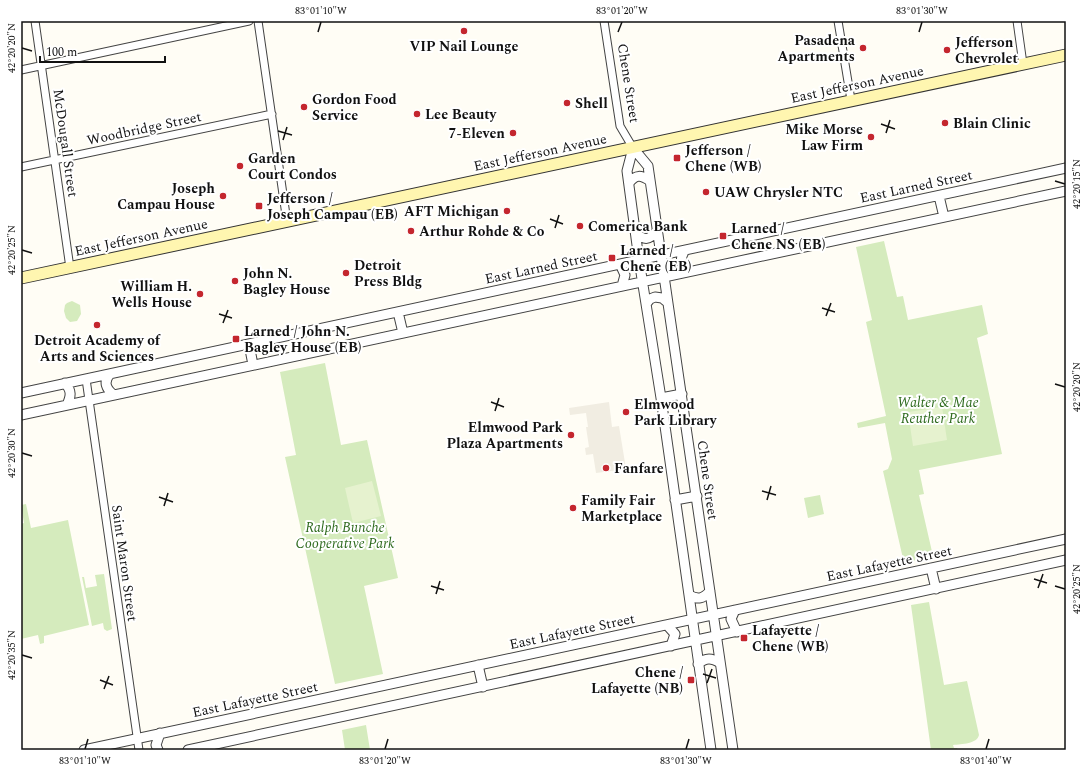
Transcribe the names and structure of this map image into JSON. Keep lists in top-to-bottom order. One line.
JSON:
{"streets":{"main road":["East Jefferson Avenue"],"street":["Chene Street","Woodbridge Street","McDougall Street","East Larned Street","Saint Maron Street","East Lafayette Street"]},"crossings":[["Chene Street","East Jefferson Avenue"],["Chene Street","East Larned Street"],["Chene Street","East Lafayette Street"],["East Jefferson Avenue","McDougall Street"],["Woodbridge Street","McDougall Street"],["East Larned Street","Saint Maron Street"],["Saint Maron Street","East Lafayette Street"]],"parks":["Walter & Mae Reuther Park","Ralph Bunche Cooperative Park"],"places":{"other":["VIP Nail Lounge","Pasadena Apartments","Jefferson Chevrolet","Shell","Gordon Food Service","Lee Beauty","Blain Clinic","7-Eleven","Mike Morse Law Firm","Garden Court Condos","UAW Chrysler NTC","Joseph Campau House","AFT Michigan","Comerica Bank","Arthur Rohde & Co","Detroit Press Bldg","John N. Bagley House","William H. Wells House","Detroit Academy of Arts and Sciences","Elmwood Park Library","Elmwood Park Plaza Apartments","Fanfare","Family Fair Marketplace"],"transit":["Jefferson / Chene (WB)","Jefferson / Joseph Campau (EB)","Larned / Chene NS (EB)","Larned / Chene (EB)","Larned / John N. Bagley House (EB)","Lafayette / Chene (WB)","Chene / Lafayette (NB)"]},"scale_bar":"100 m","coordinates":["83°01'10\"W","83°01'20\"W","83°01'30\"W","42°20'20\"N","42°20'15\"N","42°20'25\"N","42°20'30\"N","42°20'35\"N","83°01'40\"W"]}
